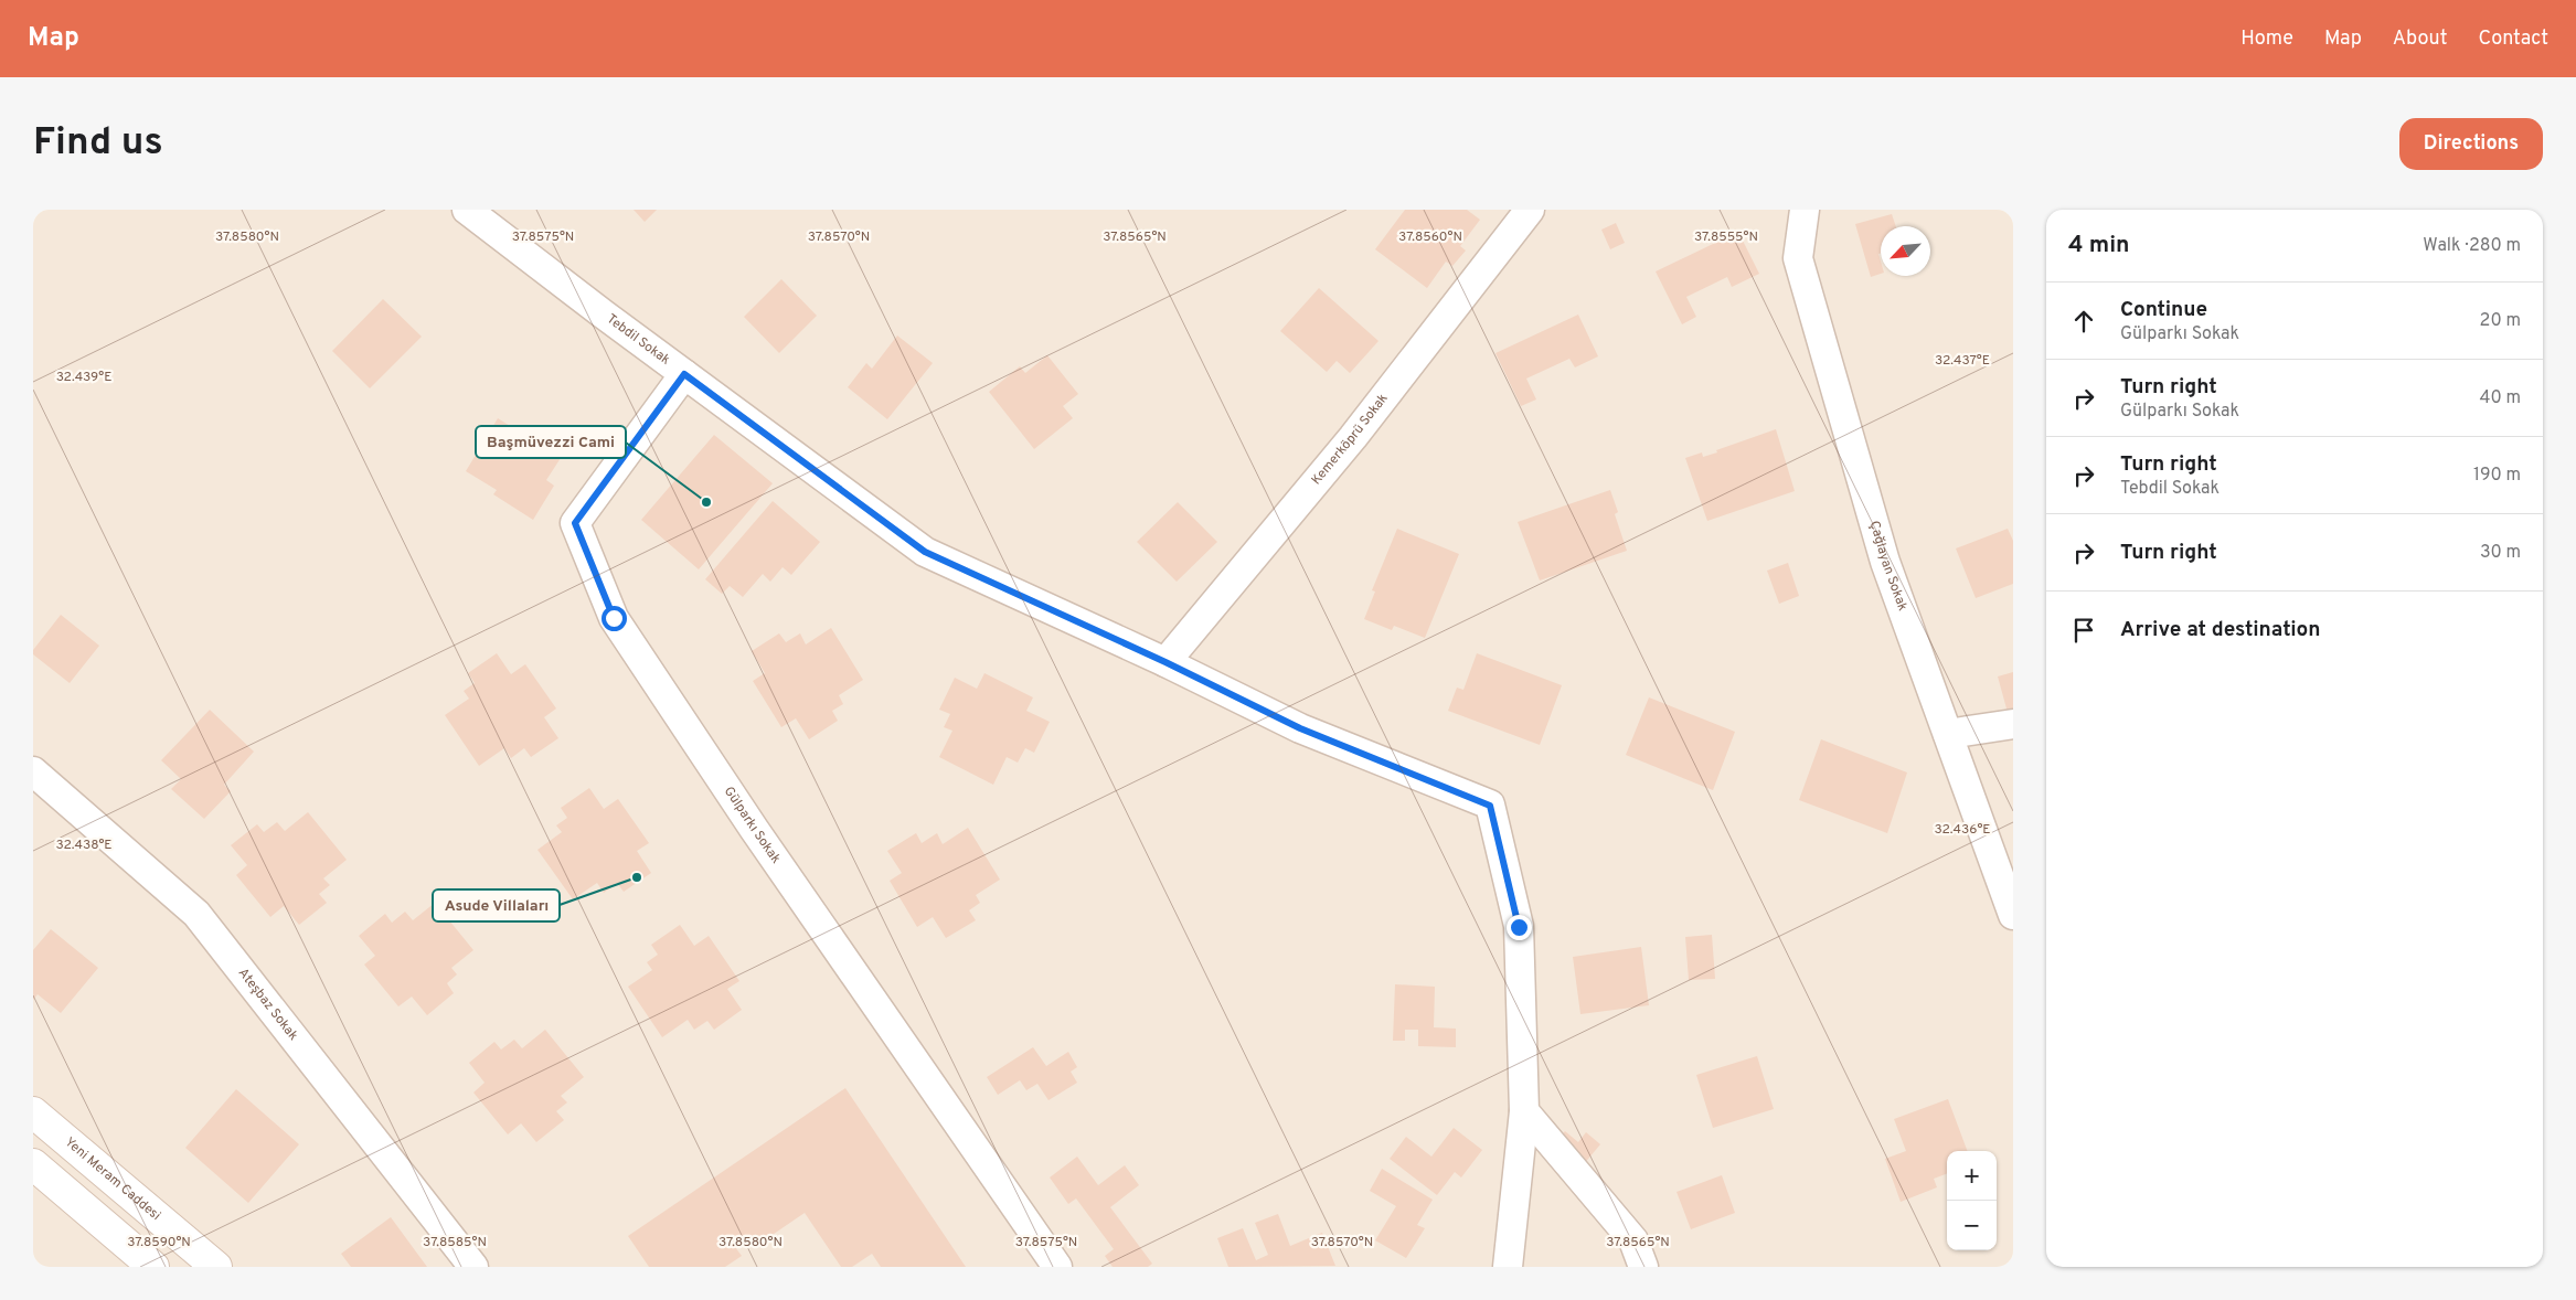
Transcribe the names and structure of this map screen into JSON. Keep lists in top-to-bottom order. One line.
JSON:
{"streets":{"main road":["Yeni Meram Caddesi"],"street":["Tebdil Sokak","Kemerköprü Sokak","Çağlayan Sokak","Gülparkı Sokak","Ateşbaz Sokak"]},"crossings":[["Tebdil Sokak","Kemerköprü Sokak"],["Tebdil Sokak","Gülparkı Sokak"]],"places":["Başmüvezzi Cami","Asude Villaları"],"north":"bottom left","page":{"header":"Map","nav":["Home","Map","About","Contact"],"buttons":"Directions","title":"Find us","heading":["4 min","Walk · 280 m"],"list":[["Continue","Gülparkı Sokak","20 m"],["Turn right","Gülparkı Sokak","40 m"],["Turn right","Tebdil Sokak","190 m"],["Turn right","30 m"],"Arrive at destination"],"map_buttons":["+","−"]},"coordinates":["37.8560°N","37.8555°N","37.8580°N","37.8575°N","37.8570°N","37.8565°N","32.437°E","32.439°E","32.436°E","32.438°E","37.8590°N","37.8585°N"]}
